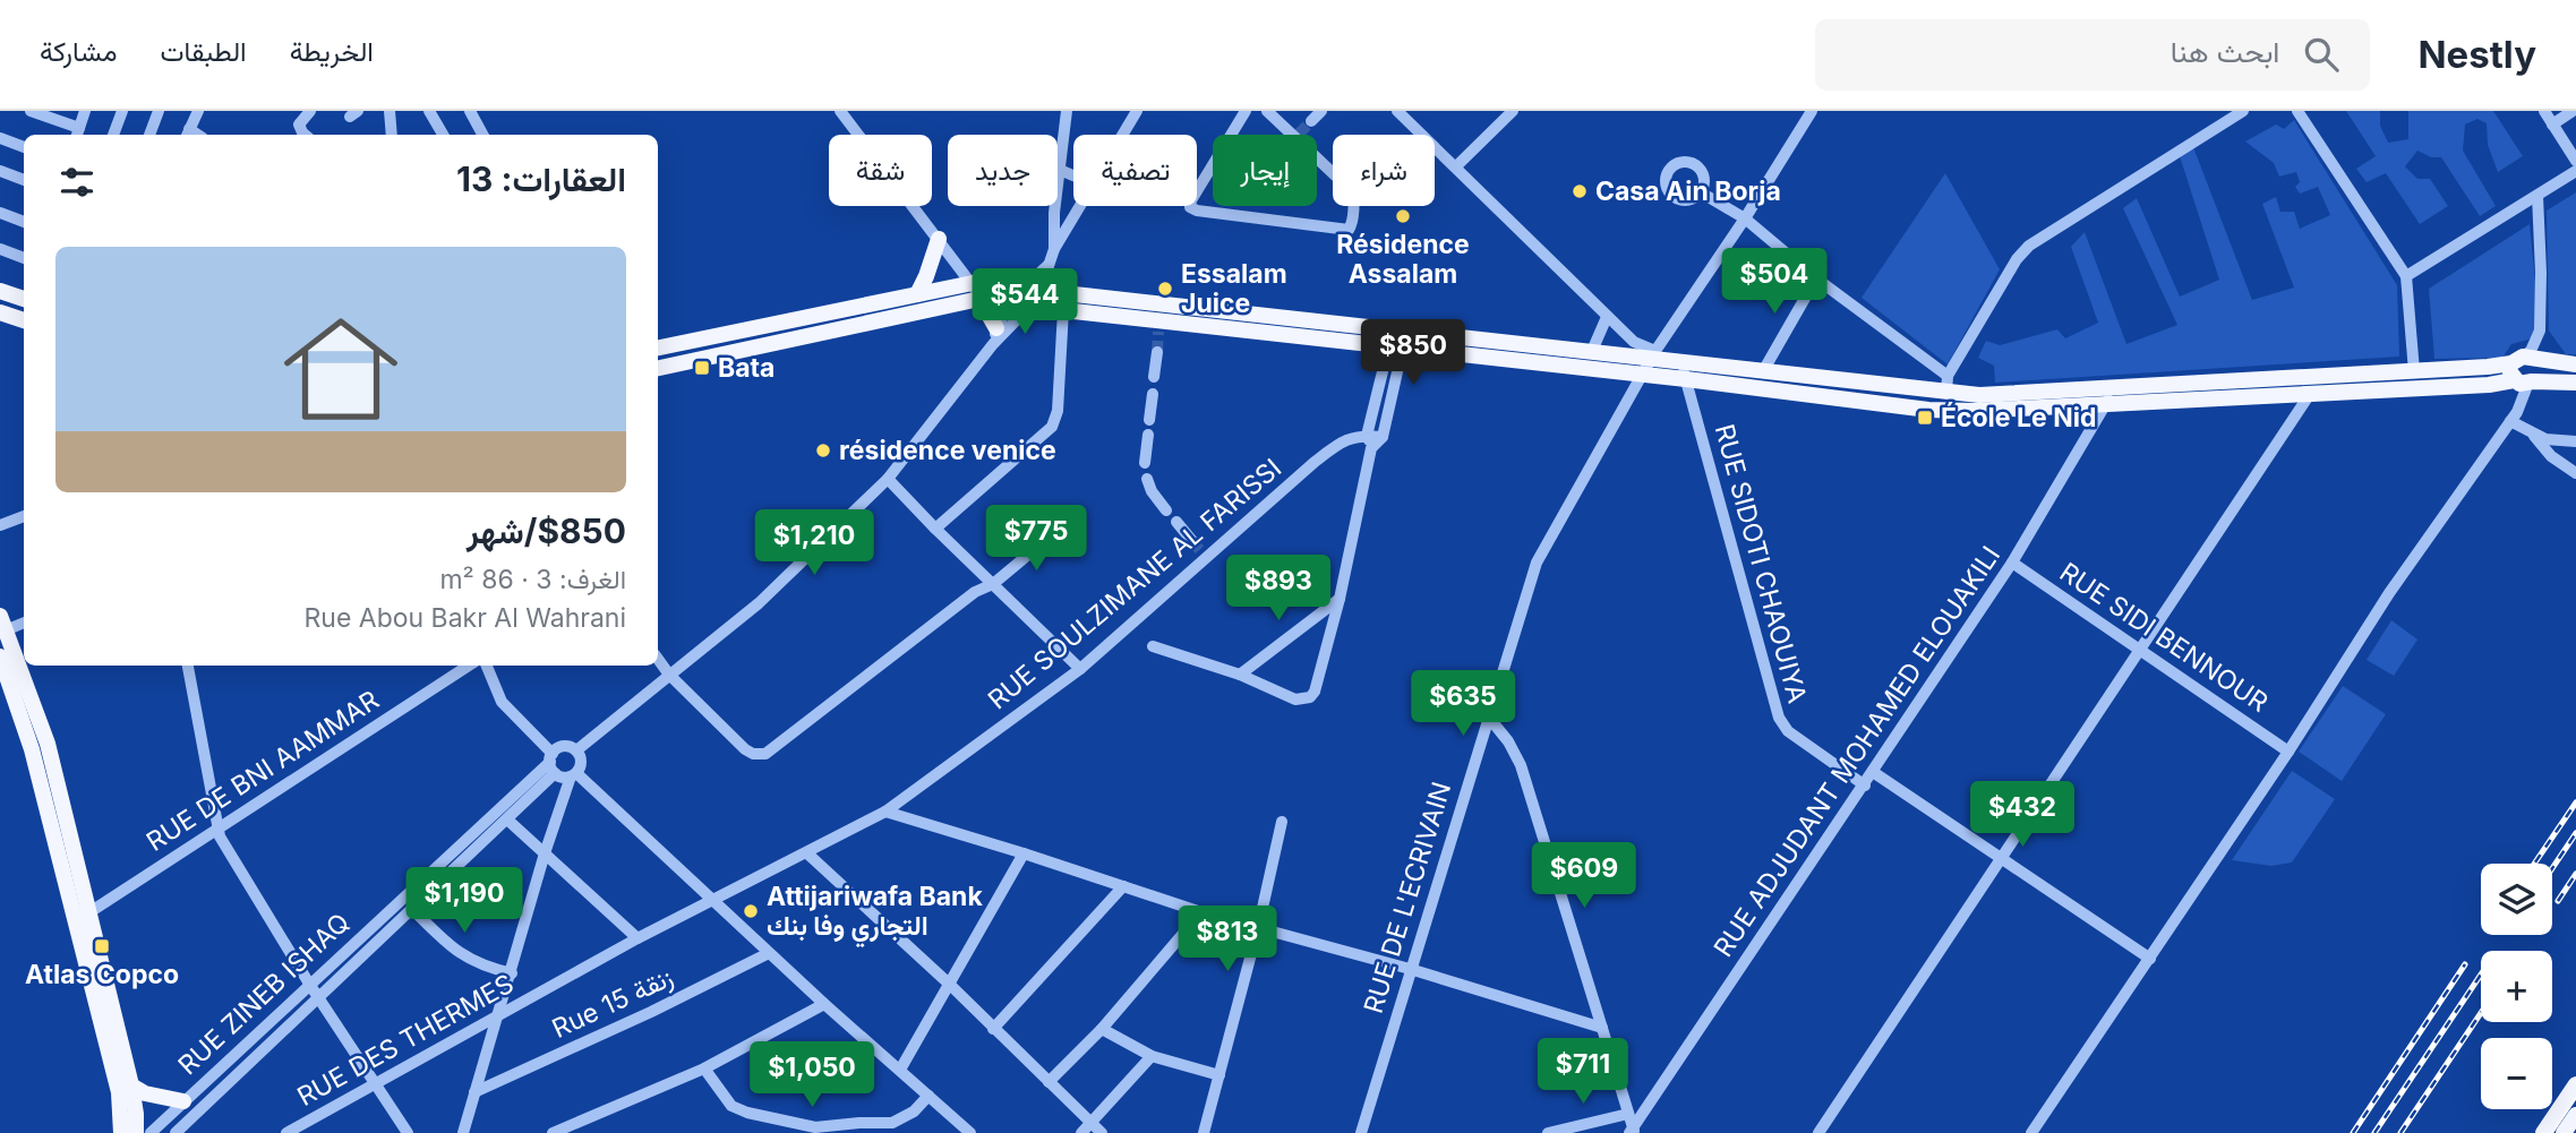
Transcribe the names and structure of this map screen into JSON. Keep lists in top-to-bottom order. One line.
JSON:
{"streets":{"street":["RUE SIDOTI CHAOUIYA","RUE SOULZIMANE AL FARISSI","RUE SIDI BENNOUR","RUE ADJUDANT MOHAMED ELOUAKILI","RUE DE BNI AAMMAR","RUE DE L'ECRIVAIN","RUE ZINEB ISHAQ","Rue 15 زنقة","RUE DES THERMES"]},"crossings":[["RUE SIDOTI CHAOUIYA","RUE ADJUDANT MOHAMED ELOUAKILI"],["RUE SOULZIMANE AL FARISSI","RUE DES THERMES"],["RUE SIDI BENNOUR","RUE ADJUDANT MOHAMED ELOUAKILI"]],"places":{"other":["Casa Ain Borja","Résidence Assalam","Essalam Juice","résidence venice","Attijariwafa Bank التجاري وفا بنك"],"transit":["Bata","École Le Nid","Atlas Copco"]},"page":{"header":"Nestly","search":"ابحث هنا","nav":["الخريطة","الطبقات","مشاركة"],"chip":["شراء","إيجار","تصفية","جديد","شقة"],"heading":"العقارات: 13","list":[{"name":"$850/شهر","note":"الغرف: 3 · 86 m² · Rue Abou Bakr Al Wahrani"}],"price":["$504","$544","$850","$775","$1,210","$893","$635","$432","$609","$1,190","$813","$711","$1,050"],"map_buttons":["+","−"]}}
